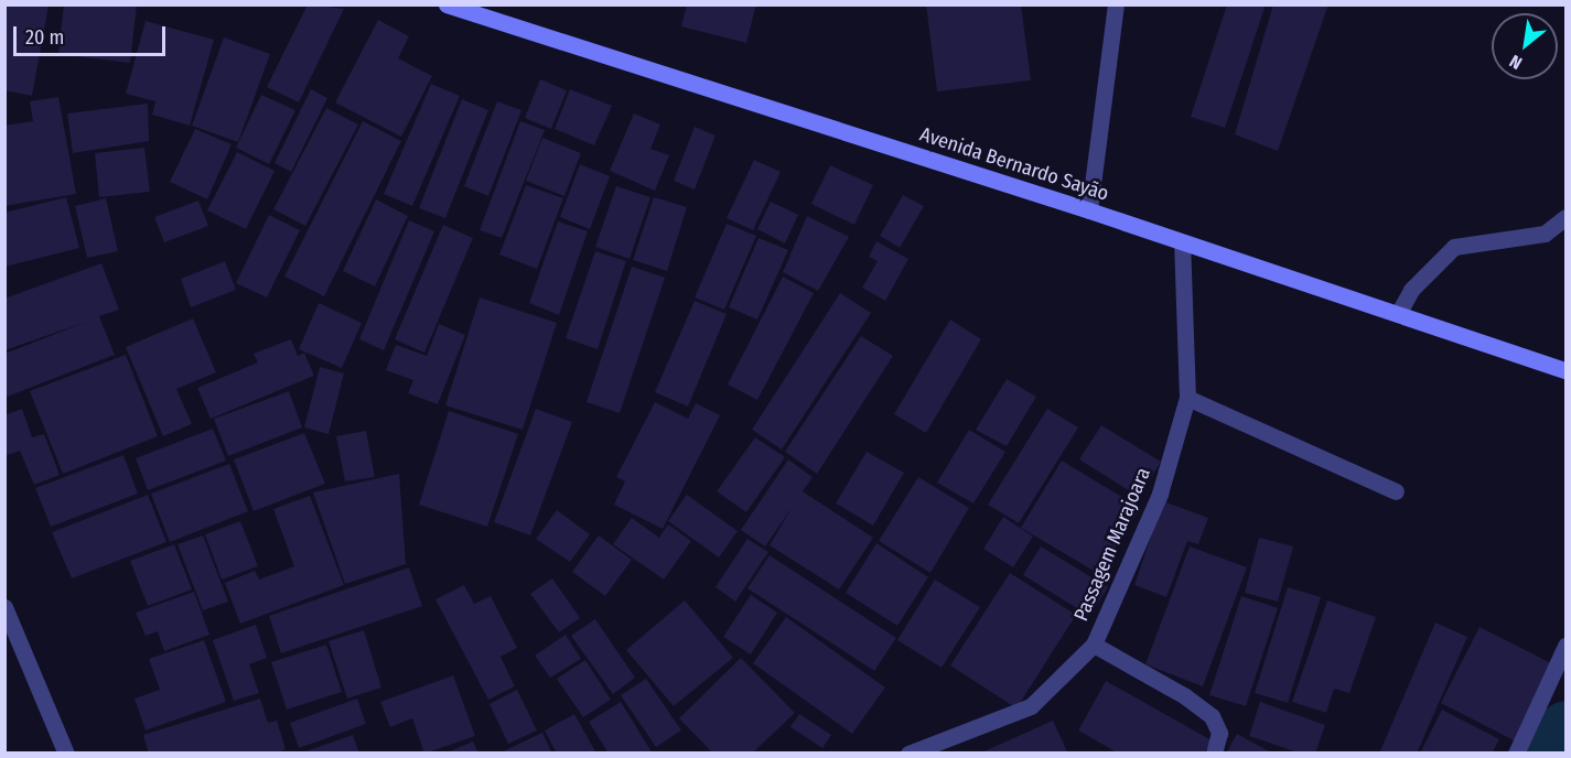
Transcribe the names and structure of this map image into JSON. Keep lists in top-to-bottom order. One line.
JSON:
{"streets":{"main road":["Avenida Bernardo Sayão"],"street":["Passagem Marajoara"]},"crossings":[["Avenida Bernardo Sayão","Passagem Marajoara"]],"scale_bar":"20 m","north":"bottom left"}
